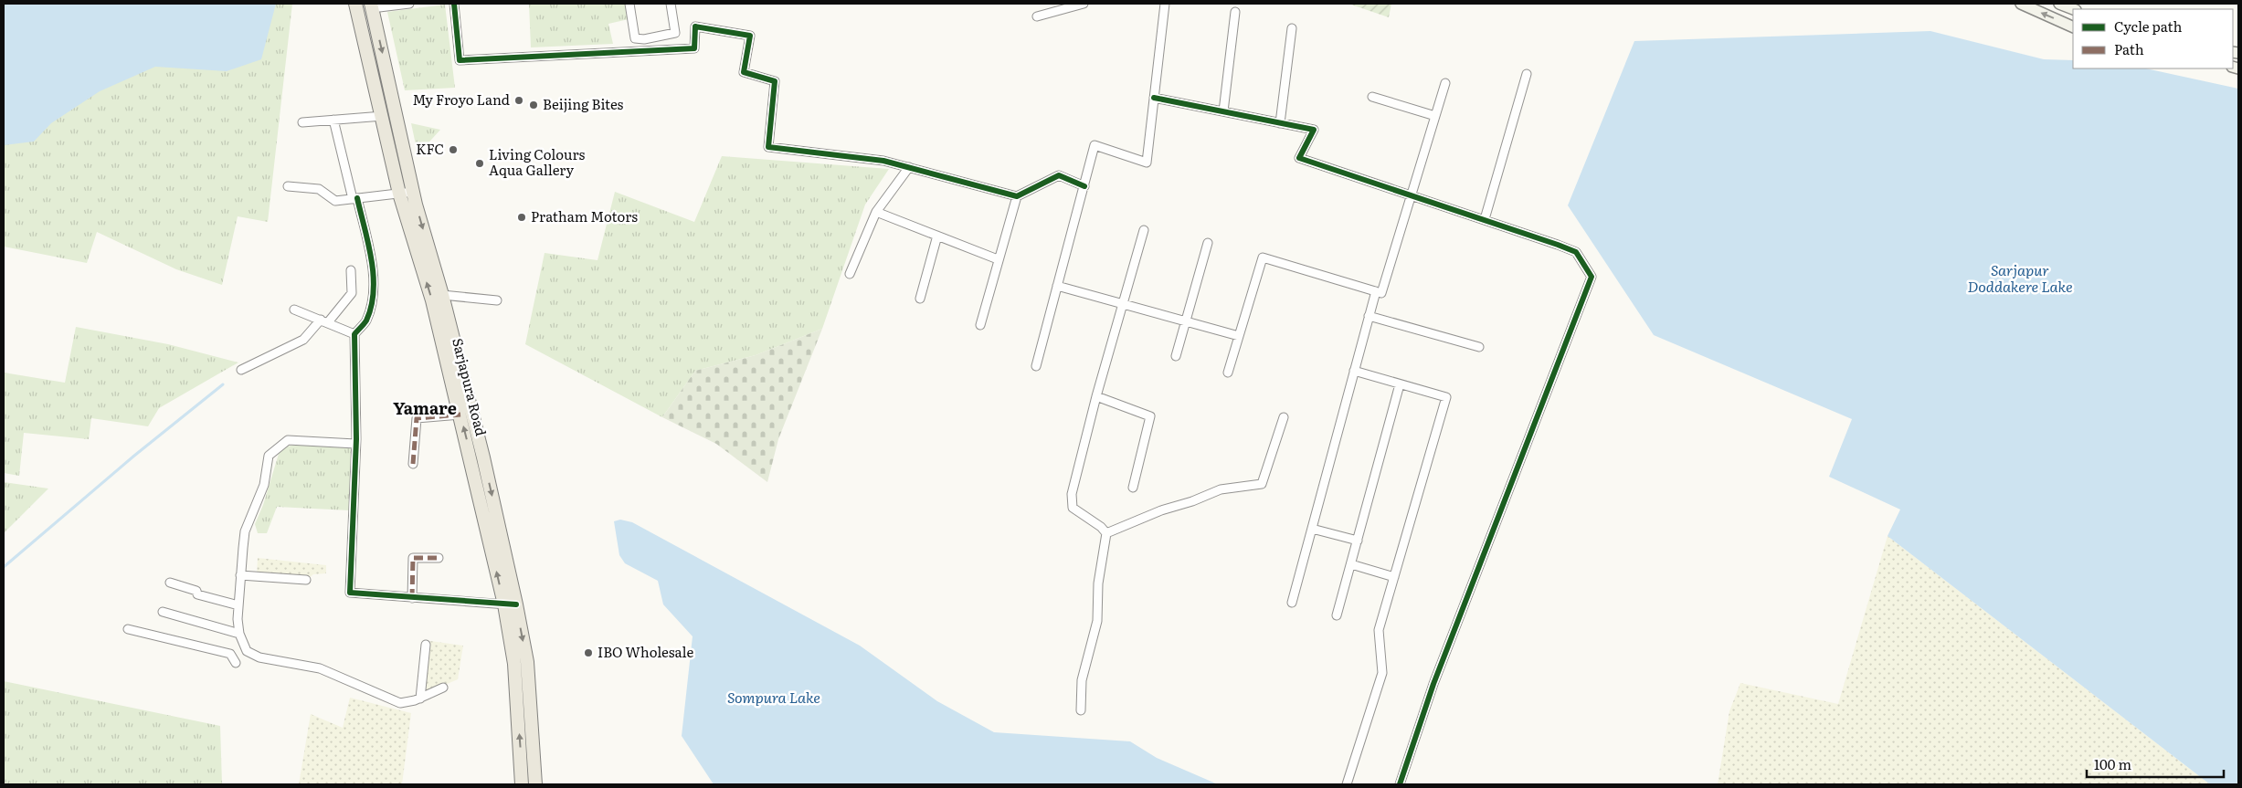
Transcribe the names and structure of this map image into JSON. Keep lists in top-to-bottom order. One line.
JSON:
{"streets":{"main road":["Sarjapura Road"]},"districts":["Yamare"],"water":["Sarjapur Doddakere Lake","Sompura Lake"],"places":["My Froyo Land","Beijing Bites","KFC","Living Colours Aqua Gallery","Pratham Motors","IBO Wholesale"],"legend":["Cycle path","Path"],"scale_bar":"100 m"}
